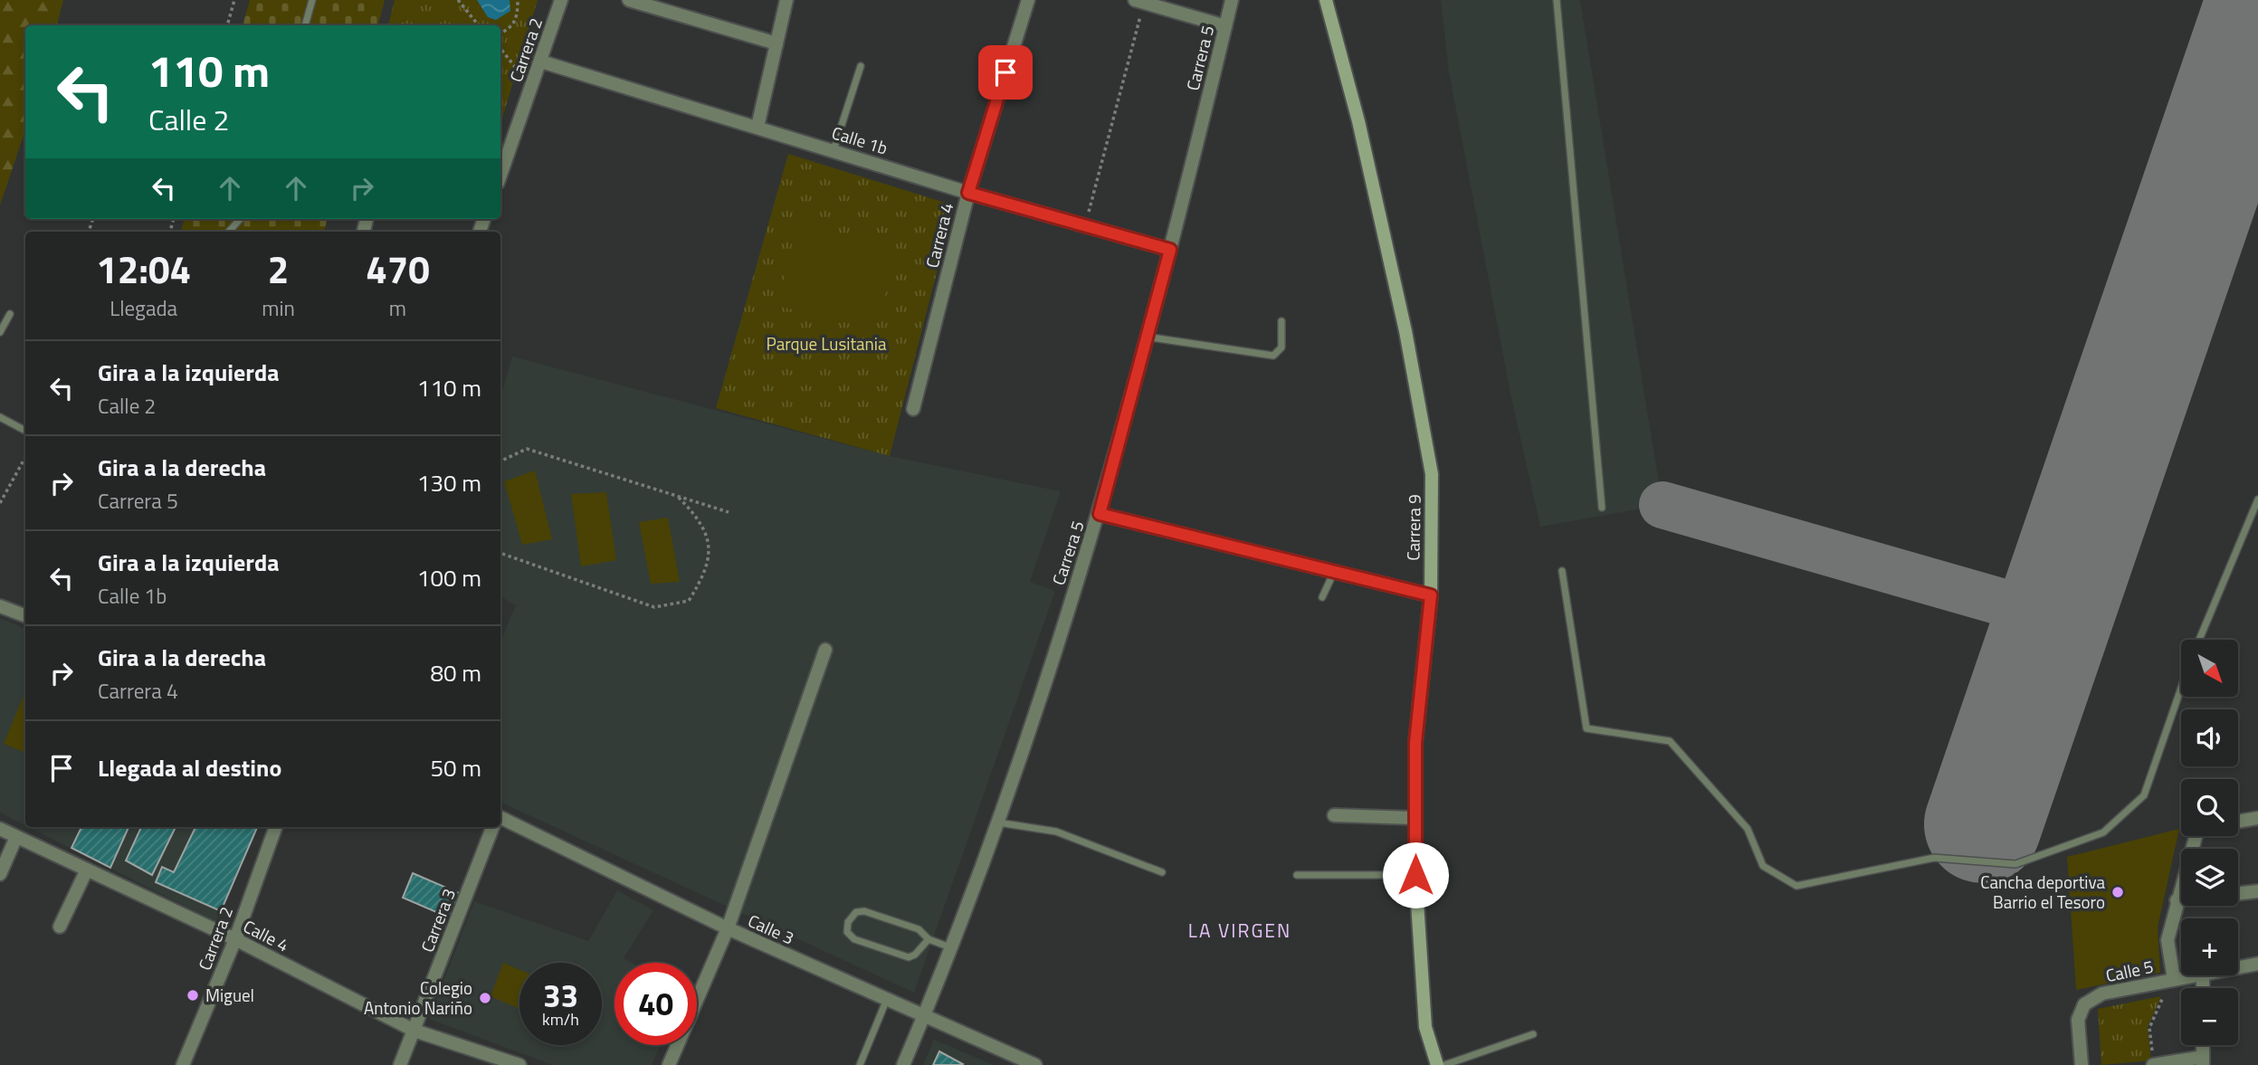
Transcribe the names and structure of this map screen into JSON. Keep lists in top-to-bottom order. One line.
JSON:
{"streets":{"street":["Carrera 2","Carrera 5","Calle 1b","Carrera 4","Carrera 9","Carrera 3","Calle 3","Calle 4","Calle 5"]},"crossings":[["Carrera 2","Calle 1b"],["Carrera 2","Calle 4"],["Carrera 5","Calle 1b"],["Carrera 5","Calle 3"],["Calle 1b","Carrera 4"],["Carrera 3","Calle 4"]],"districts":["LA VIRGEN"],"parks":["Parque Lusitania"],"places":["Cancha deportiva Barrio el Tesoro","Miguel","Colegio Antonio Nariño"],"north":"bottom right","page":{"turn":["110 m","Calle 2"],"eta":["12:04","Llegada","2","min","470","m"],"list":[{"name":"Gira a la izquierda","note":"Calle 2","value":"110 m"},{"name":"Gira a la derecha","note":"Carrera 5","value":"130 m"},{"name":"Gira a la izquierda","note":"Calle 1b","value":"100 m"},{"name":"Gira a la derecha","note":"Carrera 4","value":"80 m"},{"name":"Llegada al destino","value":"50 m"}],"map_buttons":["+","−"],"speed":"33 km/h","limit":"40"}}
